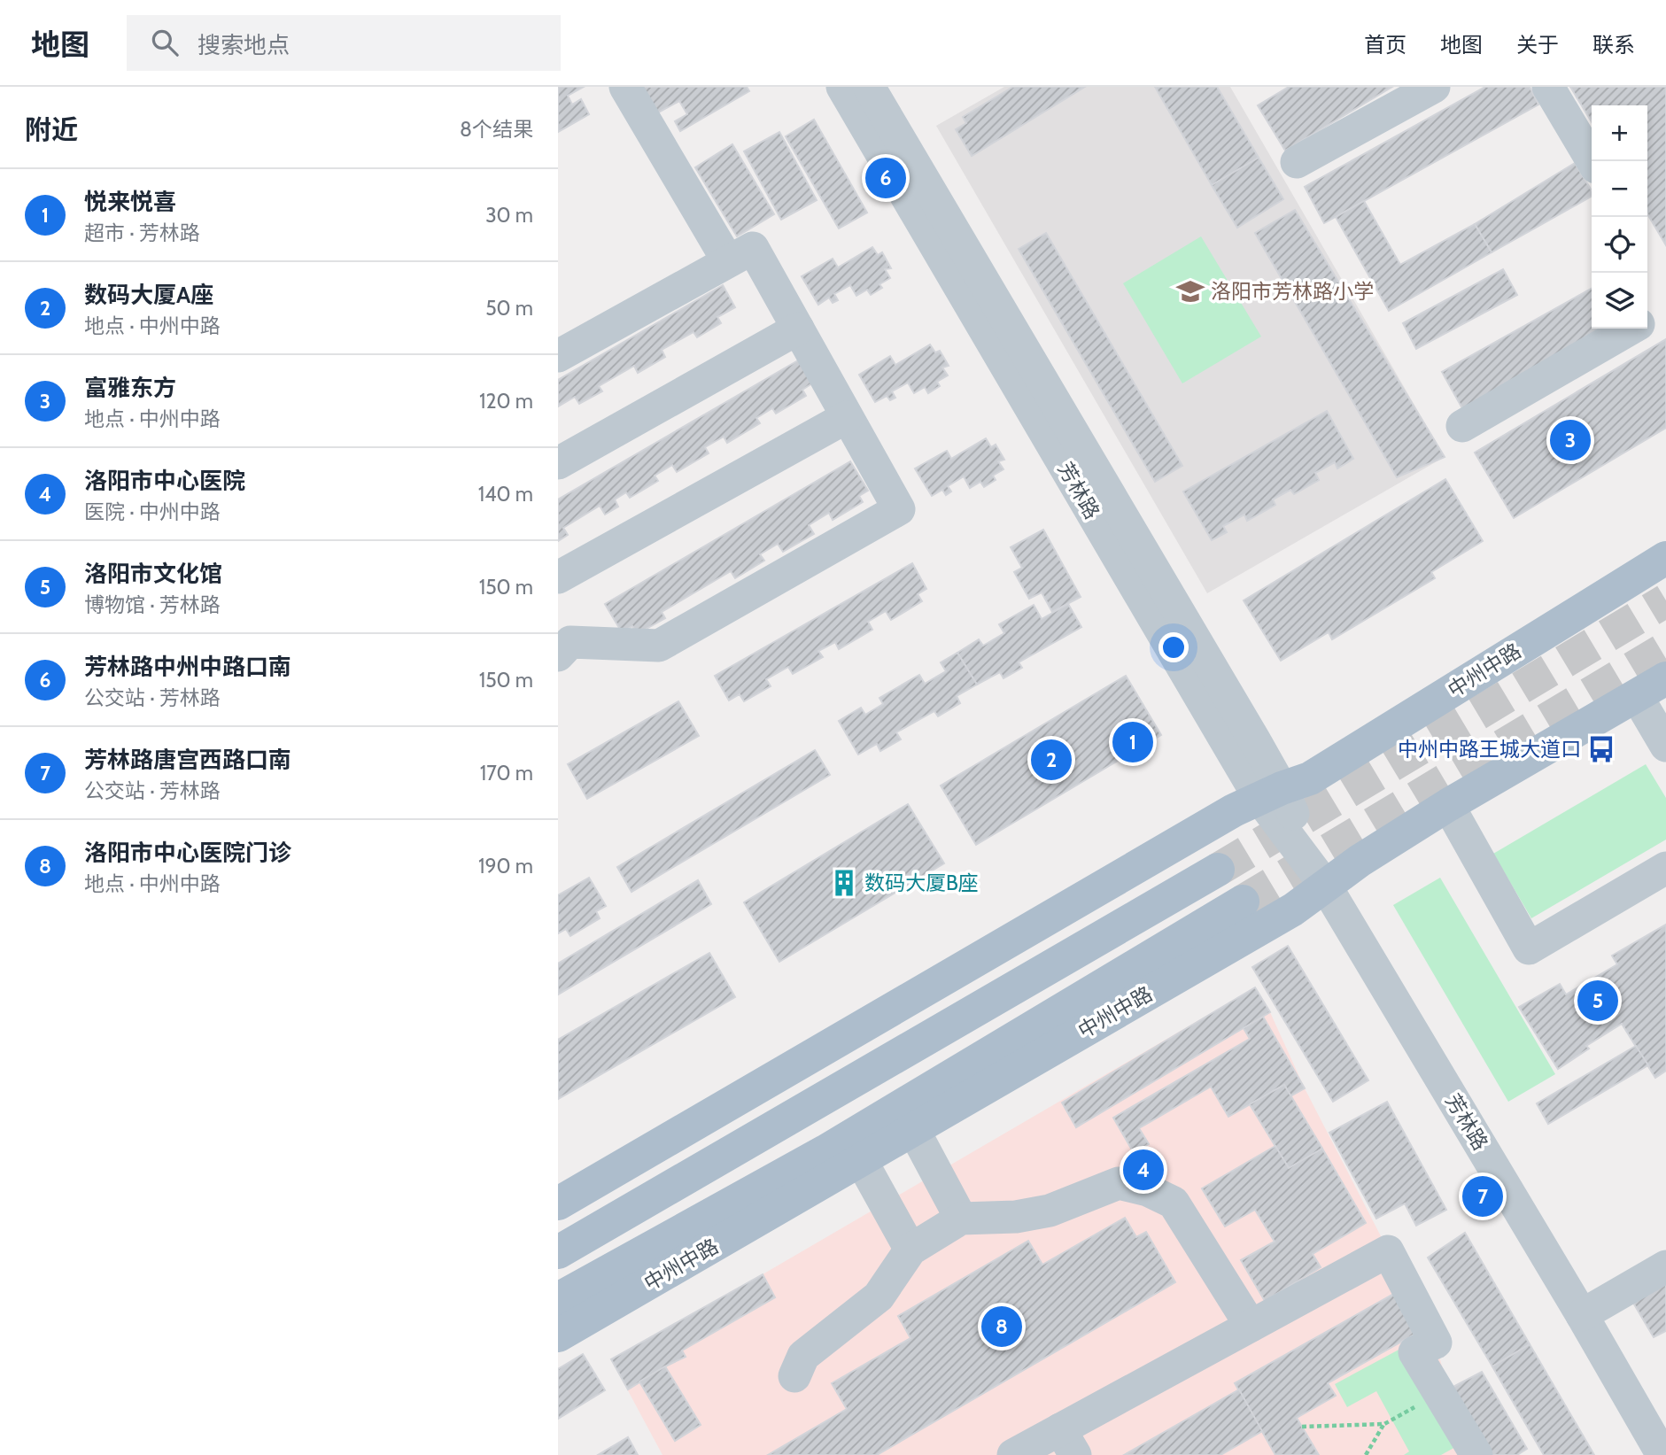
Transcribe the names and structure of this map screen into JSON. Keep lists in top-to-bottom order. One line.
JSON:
{"streets":{"main road":["中州中路"],"street":["芳林路"]},"crossings":[["芳林路","中州中路"]],"places":{"school or university":["洛阳市芳林路小学"],"bus stop":["中州中路王城大道口"],"building":["数码大厦B座"]},"page":{"header":"地图","search":"搜索地点","nav":["首页","地图","关于","联系"],"heading":["附近","8个结果"],"map_buttons":["+","−"],"pins":["6","3","1","2","5","4","7","8"],"list":[{"mark":"1","name":"悦来悦喜","note":"超市 · 芳林路","value":"30 m"},{"mark":"2","name":"数码大厦A座","note":"地点 · 中州中路","value":"50 m"},{"mark":"3","name":"富雅东方","note":"地点 · 中州中路","value":"120 m"},{"mark":"4","name":"洛阳市中心医院","note":"医院 · 中州中路","value":"140 m"},{"mark":"5","name":"洛阳市文化馆","note":"博物馆 · 芳林路","value":"150 m"},{"mark":"6","name":"芳林路中州中路口南","note":"公交站 · 芳林路","value":"150 m"},{"mark":"7","name":"芳林路唐宫西路口南","note":"公交站 · 芳林路","value":"170 m"},{"mark":"8","name":"洛阳市中心医院门诊","note":"地点 · 中州中路","value":"190 m"}]}}
